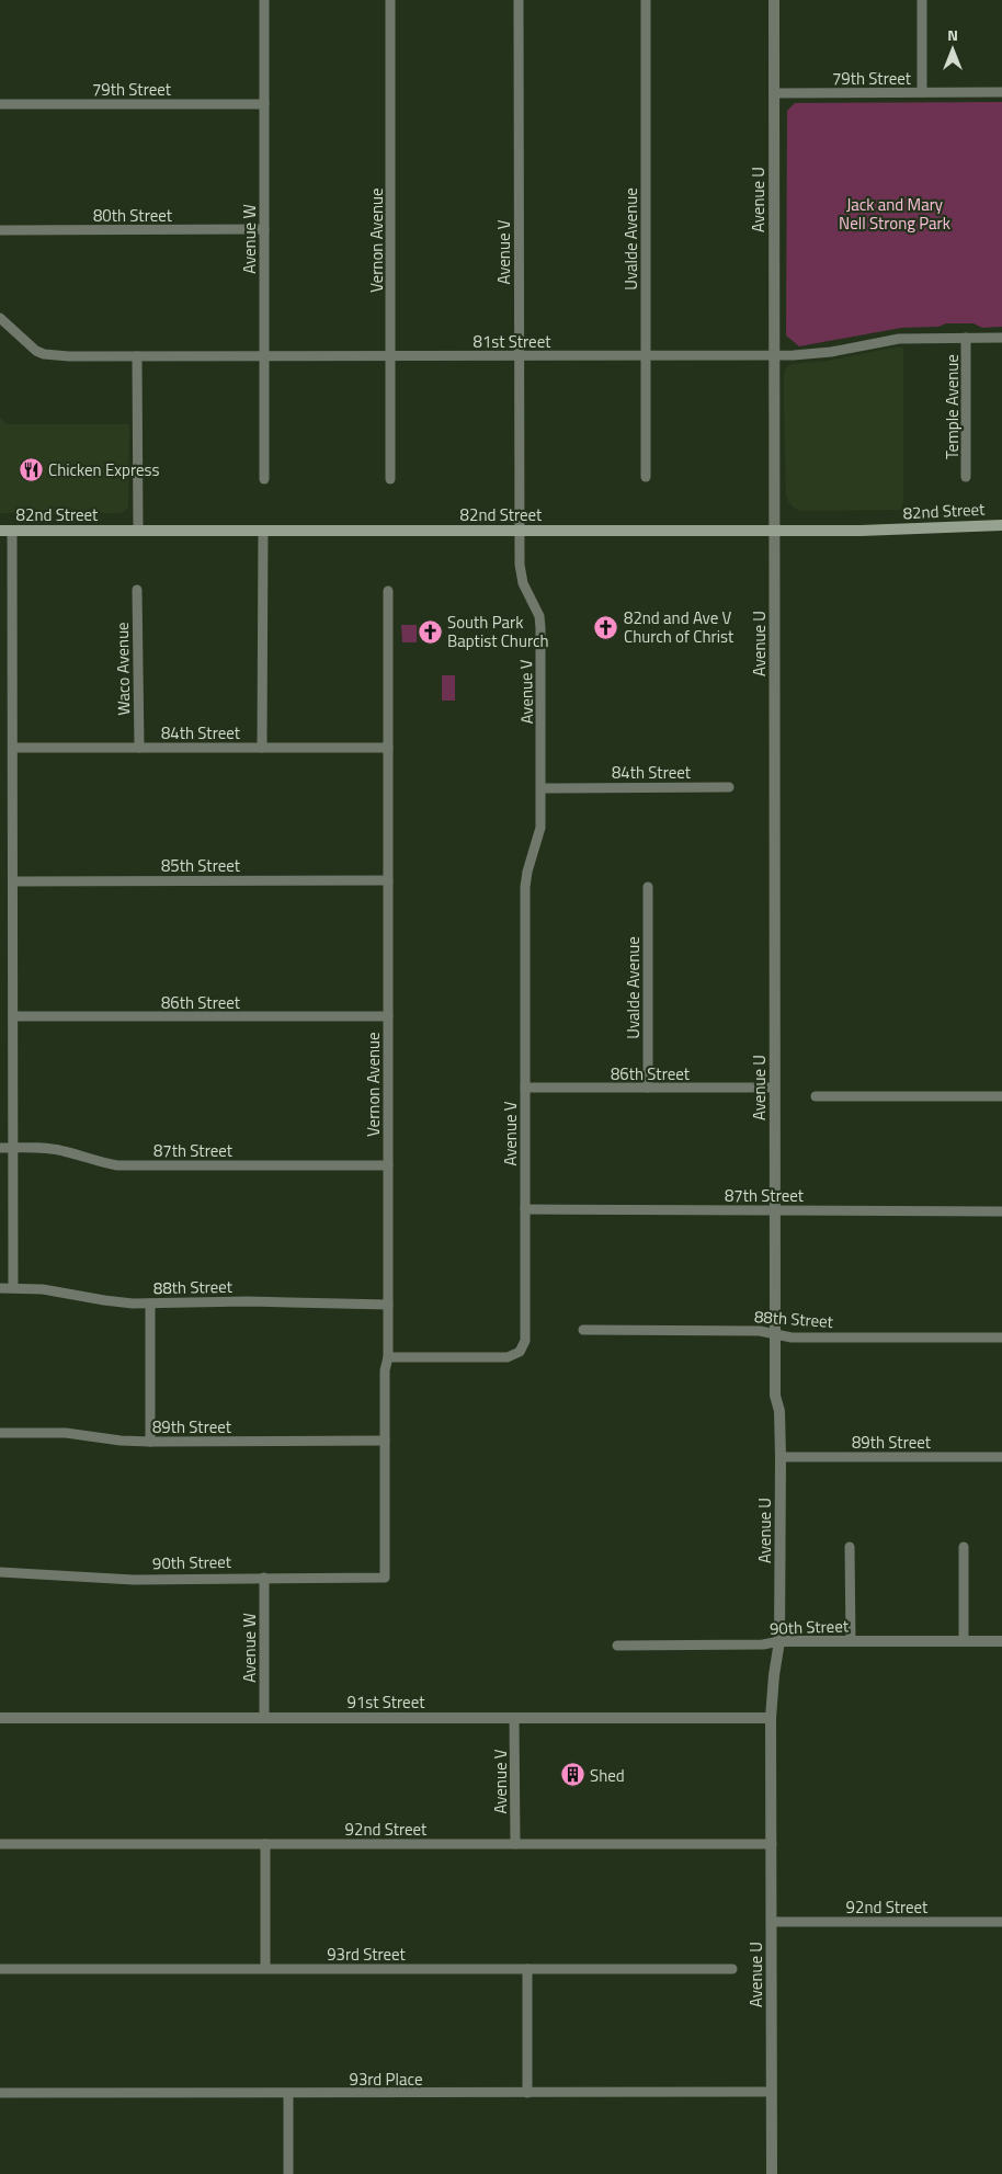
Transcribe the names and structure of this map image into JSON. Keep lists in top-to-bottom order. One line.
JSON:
{"streets":{"main road":["82nd Street"],"street":["79th Street","Avenue U","80th Street","Avenue W","Uvalde Avenue","Vernon Avenue","Avenue V","81st Street","Temple Avenue","Waco Avenue","84th Street","85th Street","86th Street","87th Street","88th Street","89th Street","90th Street","91st Street","92nd Street","93rd Street","93rd Place"]},"crossings":[["79th Street","Avenue U"],["79th Street","Avenue W"],["Avenue U","81st Street"],["Avenue U","82nd Street"],["Avenue U","86th Street"],["Avenue U","87th Street"],["Avenue U","88th Street"],["Avenue U","89th Street"],["Avenue U","90th Street"],["Avenue U","91st Street"],["Avenue U","92nd Street"],["Avenue U","93rd Place"],["80th Street","Avenue W"],["Avenue W","81st Street"],["Avenue W","90th Street"],["Avenue W","91st Street"],["Uvalde Avenue","81st Street"],["Uvalde Avenue","86th Street"],["Vernon Avenue","Avenue V"],["Vernon Avenue","81st Street"],["Vernon Avenue","84th Street"],["Vernon Avenue","85th Street"],["Vernon Avenue","86th Street"],["Vernon Avenue","87th Street"],["Vernon Avenue","88th Street"],["Vernon Avenue","89th Street"],["Vernon Avenue","90th Street"],["Avenue V","81st Street"],["Avenue V","82nd Street"],["Avenue V","84th Street"],["Avenue V","86th Street"],["Avenue V","87th Street"],["Avenue V","91st Street"],["Avenue V","92nd Street"],["81st Street","Temple Avenue"],["Waco Avenue","84th Street"]],"parks":["Jack and Mary Nell Strong Park"],"places":{"restaurant":["Chicken Express"],"church":["82nd and Ave V Church of Christ","South Park Baptist Church"],"building":["Shed"]},"north":"top"}
